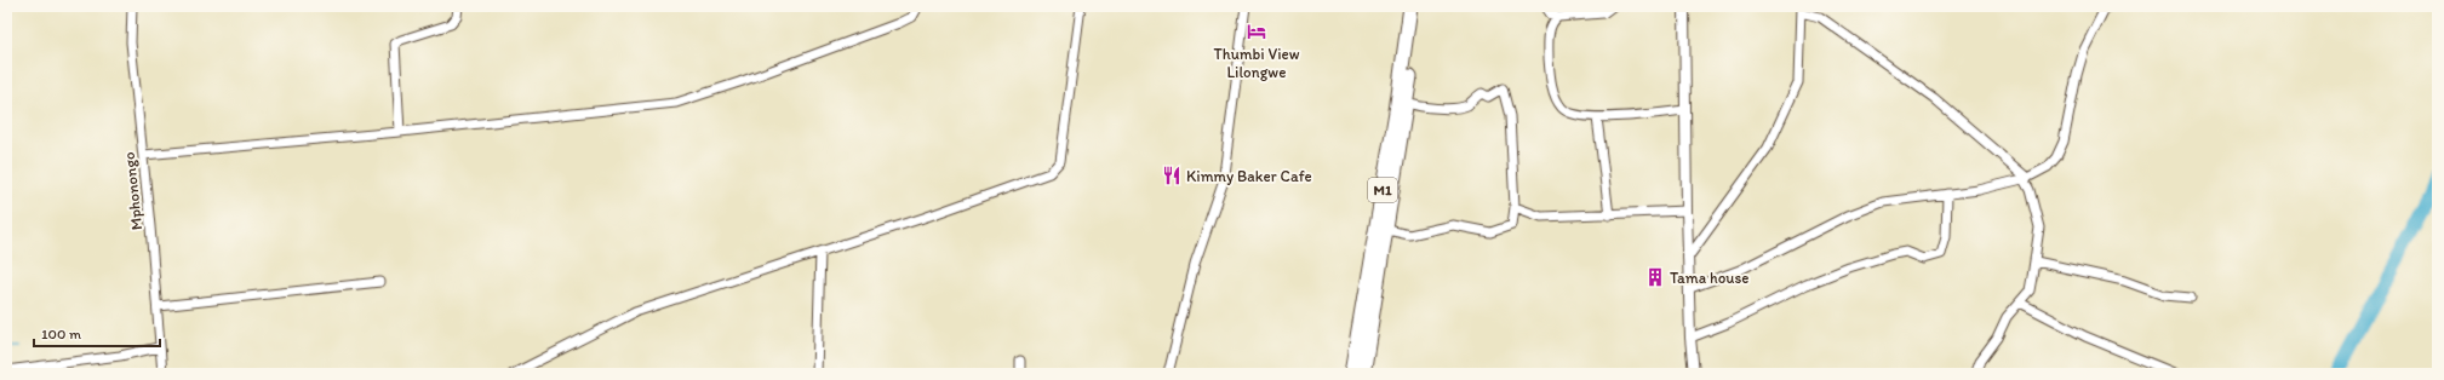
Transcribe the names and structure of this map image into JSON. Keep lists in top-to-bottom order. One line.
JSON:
{"streets":{"highway":["M1"],"street":["Mphonongo"]},"places":{"hotel":["Thumbi View Lilongwe"],"restaurant":["Kimmy Baker Cafe"],"building":["Tama house"]},"scale_bar":"100 m"}
